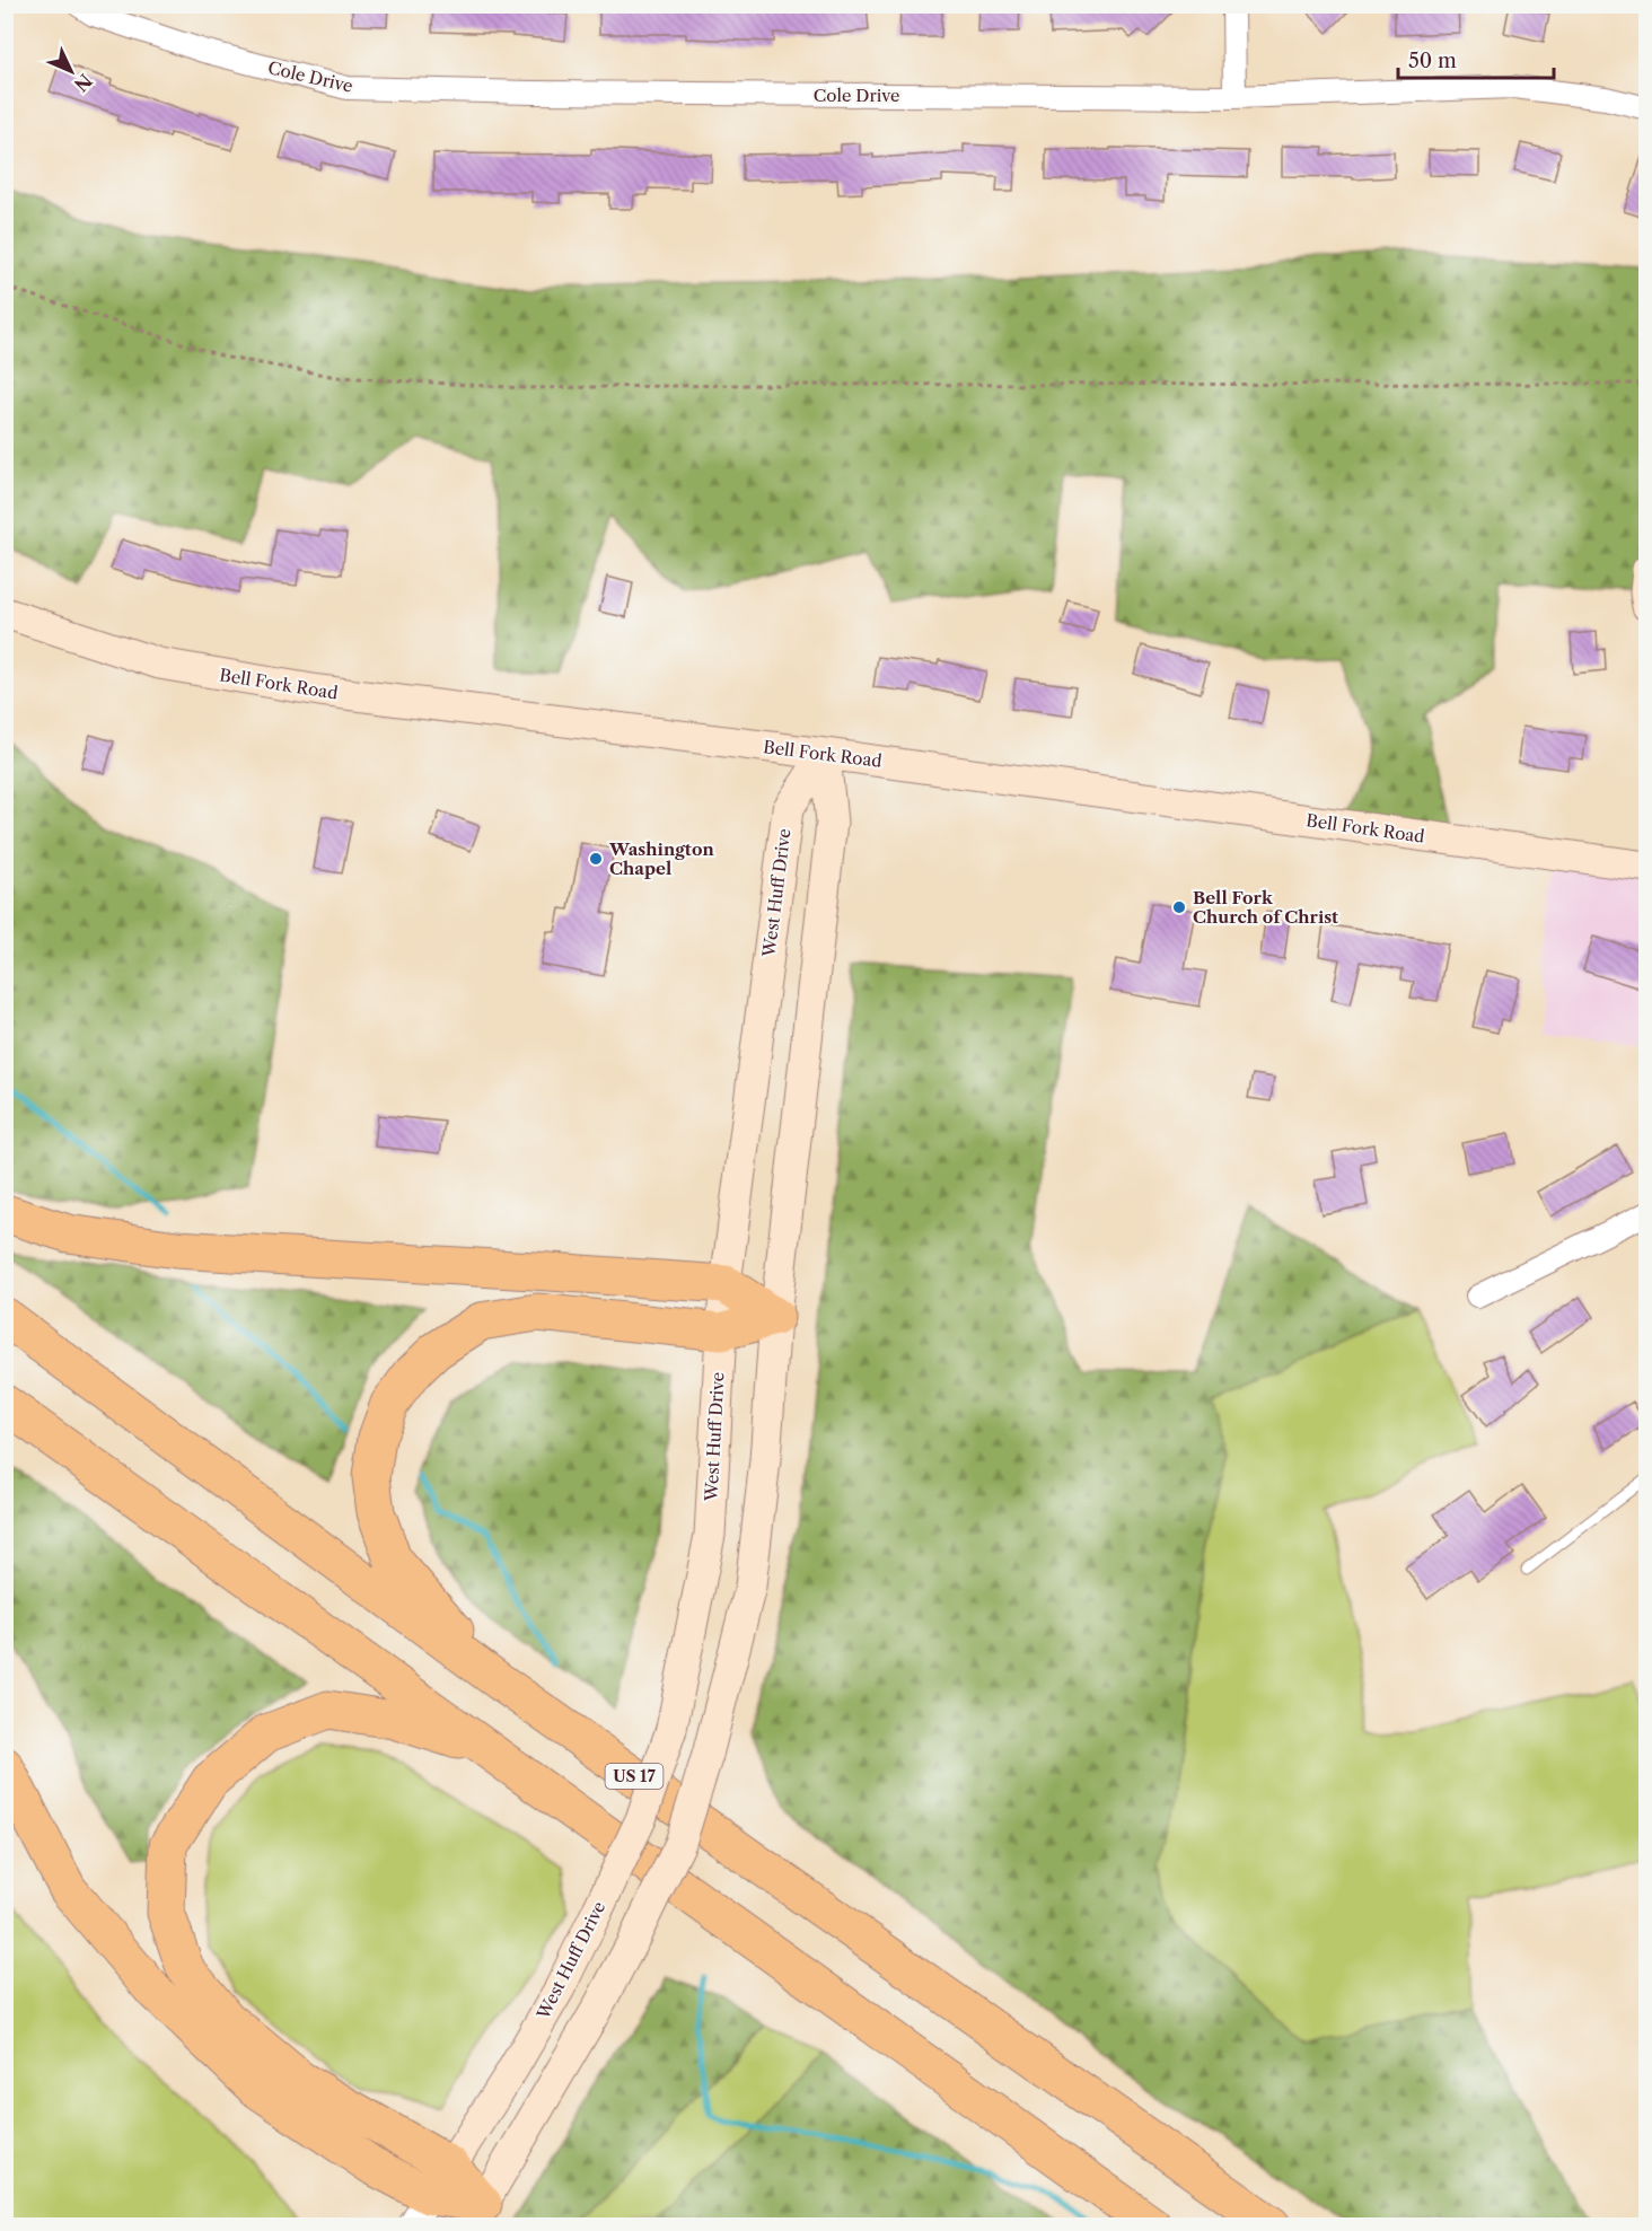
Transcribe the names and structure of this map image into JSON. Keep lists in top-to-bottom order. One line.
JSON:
{"streets":{"highway":["US 17"],"main road":["Bell Fork Road","West Huff Drive"],"street":["Cole Drive"]},"crossings":[["Bell Fork Road","West Huff Drive"]],"places":["Washington Chapel","Bell Fork Church of Christ"],"scale_bar":"50 m","north":"bottom right"}
